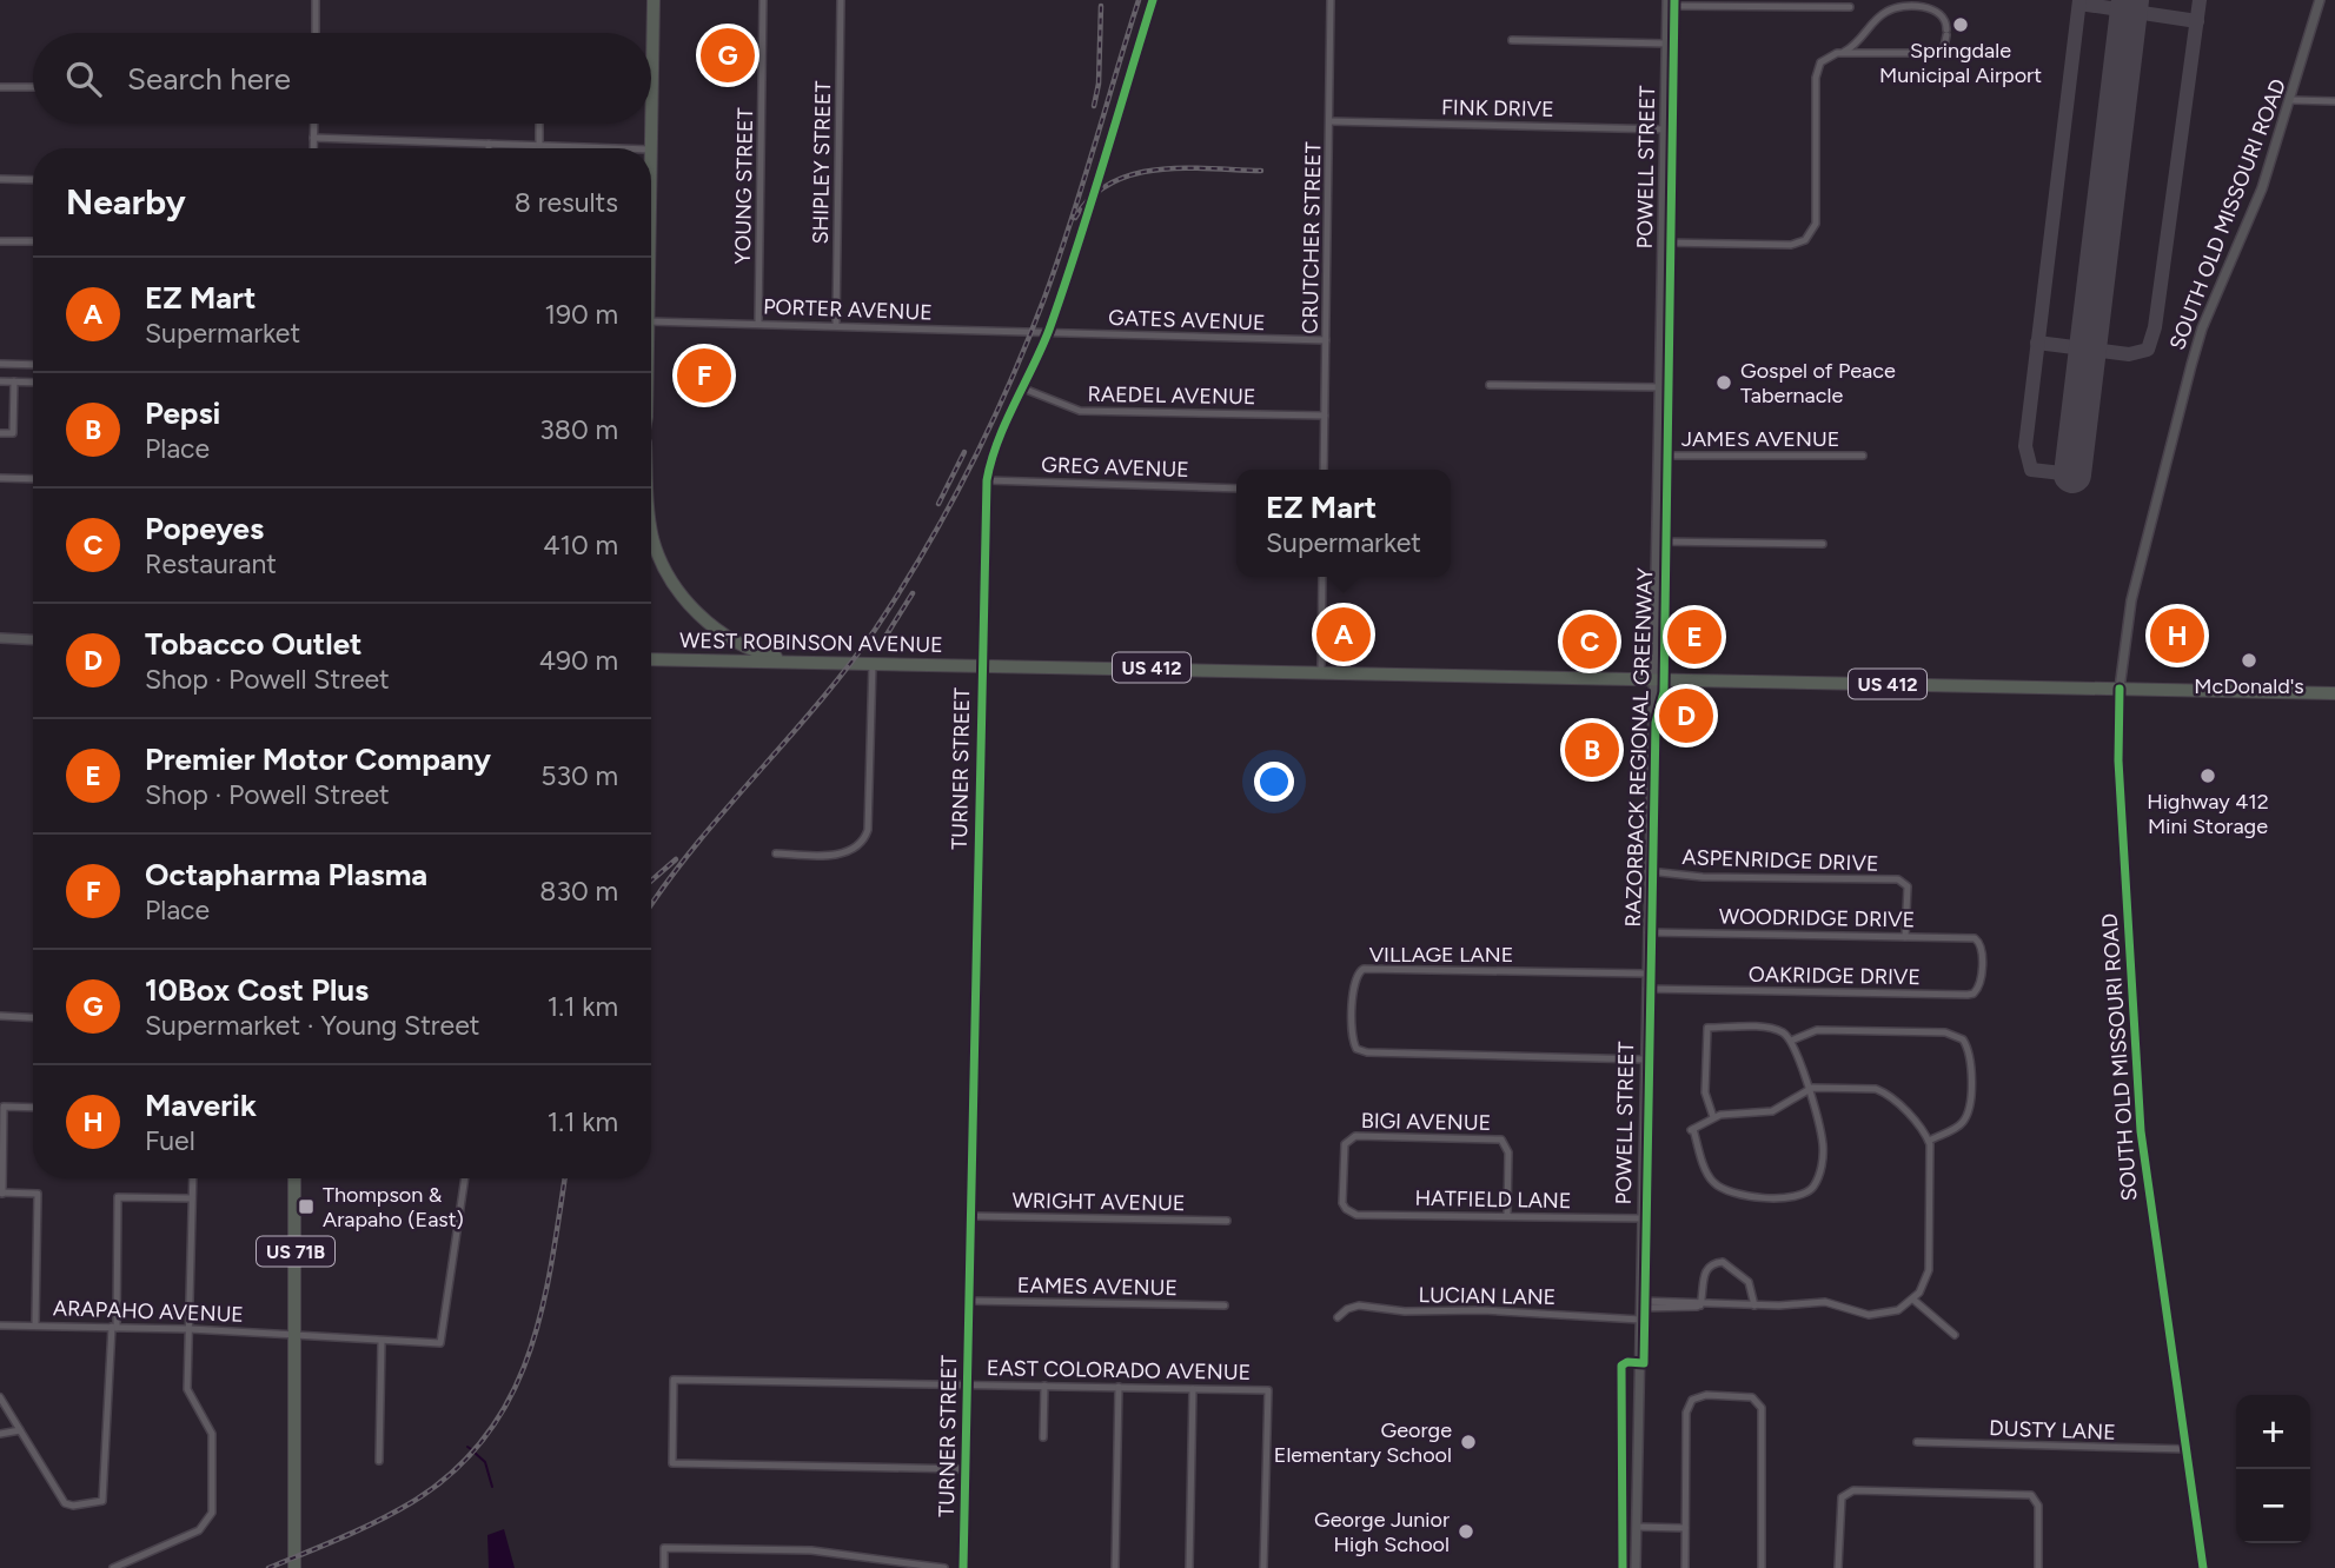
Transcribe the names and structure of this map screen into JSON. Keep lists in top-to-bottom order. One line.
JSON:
{"streets":{"highway":["WEST ROBINSON AVENUE","US 412","US 71B"],"main road":["SOUTH OLD MISSOURI ROAD"],"street":["FINK DRIVE","SHIPLEY STREET","POWELL STREET","YOUNG STREET","CRUTCHER STREET","PORTER AVENUE","GATES AVENUE","RAEDEL AVENUE","JAMES AVENUE","GREG AVENUE","TURNER STREET","ASPENRIDGE DRIVE","WOODRIDGE DRIVE","VILLAGE LANE","OAKRIDGE DRIVE","BIGI AVENUE","HATFIELD LANE","WRIGHT AVENUE","EAMES AVENUE","LUCIAN LANE","ARAPAHO AVENUE","EAST COLORADO AVENUE","DUSTY LANE"],"cycle path":["RAZORBACK REGIONAL GREENWAY"]},"crossings":[["FINK DRIVE","POWELL STREET"],["FINK DRIVE","CRUTCHER STREET"],["SHIPLEY STREET","PORTER AVENUE"],["POWELL STREET","JAMES AVENUE"],["POWELL STREET","US 412"],["POWELL STREET","ASPENRIDGE DRIVE"],["POWELL STREET","WOODRIDGE DRIVE"],["POWELL STREET","VILLAGE LANE"],["POWELL STREET","OAKRIDGE DRIVE"],["POWELL STREET","HATFIELD LANE"],["POWELL STREET","LUCIAN LANE"],["YOUNG STREET","PORTER AVENUE"],["SOUTH OLD MISSOURI ROAD","US 412"],["SOUTH OLD MISSOURI ROAD","DUSTY LANE"],["CRUTCHER STREET","GATES AVENUE"],["CRUTCHER STREET","RAEDEL AVENUE"],["PORTER AVENUE","GATES AVENUE"],["PORTER AVENUE","TURNER STREET"],["GATES AVENUE","TURNER STREET"],["RAEDEL AVENUE","TURNER STREET"],["GREG AVENUE","TURNER STREET"],["WEST ROBINSON AVENUE","US 412"],["WEST ROBINSON AVENUE","TURNER STREET"],["US 412","TURNER STREET"],["TURNER STREET","WRIGHT AVENUE"],["TURNER STREET","EAMES AVENUE"],["TURNER STREET","EAST COLORADO AVENUE"],["ASPENRIDGE DRIVE","WOODRIDGE DRIVE"],["WOODRIDGE DRIVE","OAKRIDGE DRIVE"],["BIGI AVENUE","HATFIELD LANE"],["US 71B","ARAPAHO AVENUE"]],"places":{"other":["Springdale Municipal Airport","Gospel of Peace Tabernacle","McDonald's","Highway 412 Mini Storage","George Elementary School","George Junior High School"],"transit":["Thompson & Arapaho (East)"]},"page":{"pins":["G","F","A","H","E","C","D","B"],"search":"Search here","heading":["Nearby","8 results"],"list":[{"mark":"A","name":"EZ Mart","note":"Supermarket","value":"190 m"},{"mark":"B","name":"Pepsi","note":"Place","value":"380 m"},{"mark":"C","name":"Popeyes","note":"Restaurant","value":"410 m"},{"mark":"D","name":"Tobacco Outlet","note":"Shop · Powell Street","value":"490 m"},{"mark":"E","name":"Premier Motor Company","note":"Shop · Powell Street","value":"530 m"},{"mark":"F","name":"Octapharma Plasma","note":"Place","value":"830 m"},{"mark":"G","name":"10Box Cost Plus","note":"Supermarket · Young Street","value":"1.1 km"},{"mark":"H","name":"Maverik","note":"Fuel","value":"1.1 km"}],"popup":["EZ Mart","Supermarket"],"map_buttons":["+","−"]}}
